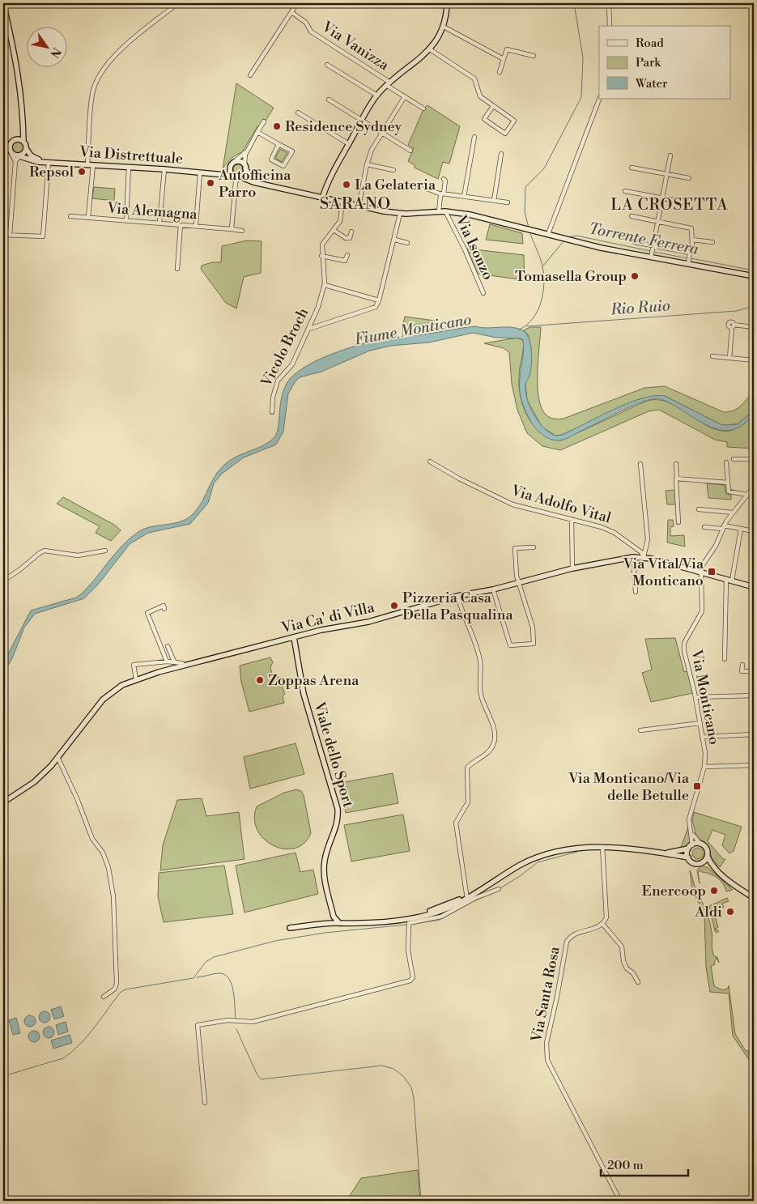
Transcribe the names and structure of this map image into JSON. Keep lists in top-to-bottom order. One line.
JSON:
{"streets":{"street":["Via Vanizza","Via Distrettuale","Via Alemagna","Via Isonzo","Vicolo Broch","Via Adolfo Vital","Via Ca' di Villa","Via Monticano","Viale dello Sport","Via Santa Rosa"]},"crossings":[["Via Adolfo Vital","Via Ca' di Villa"],["Via Adolfo Vital","Via Monticano"],["Via Ca' di Villa","Viale dello Sport"]],"districts":["SARANO","LA CROSETTA"],"water":["Torrente Ferrera","Rio Ruio","Fiume Monticano"],"places":{"other":["Residence Sydney","Repsol","Autofficina Parro","La Gelateria","Tomasella Group","Pizzeria Casa Della Pasqualina","Zoppas Arena","Enercoop","Aldi"],"transit":["Via Vital/Via Monticano","Via Monticano/Via delle Betulle"]},"legend":["Road","Park","Water"],"scale_bar":"200 m","north":"bottom right"}
